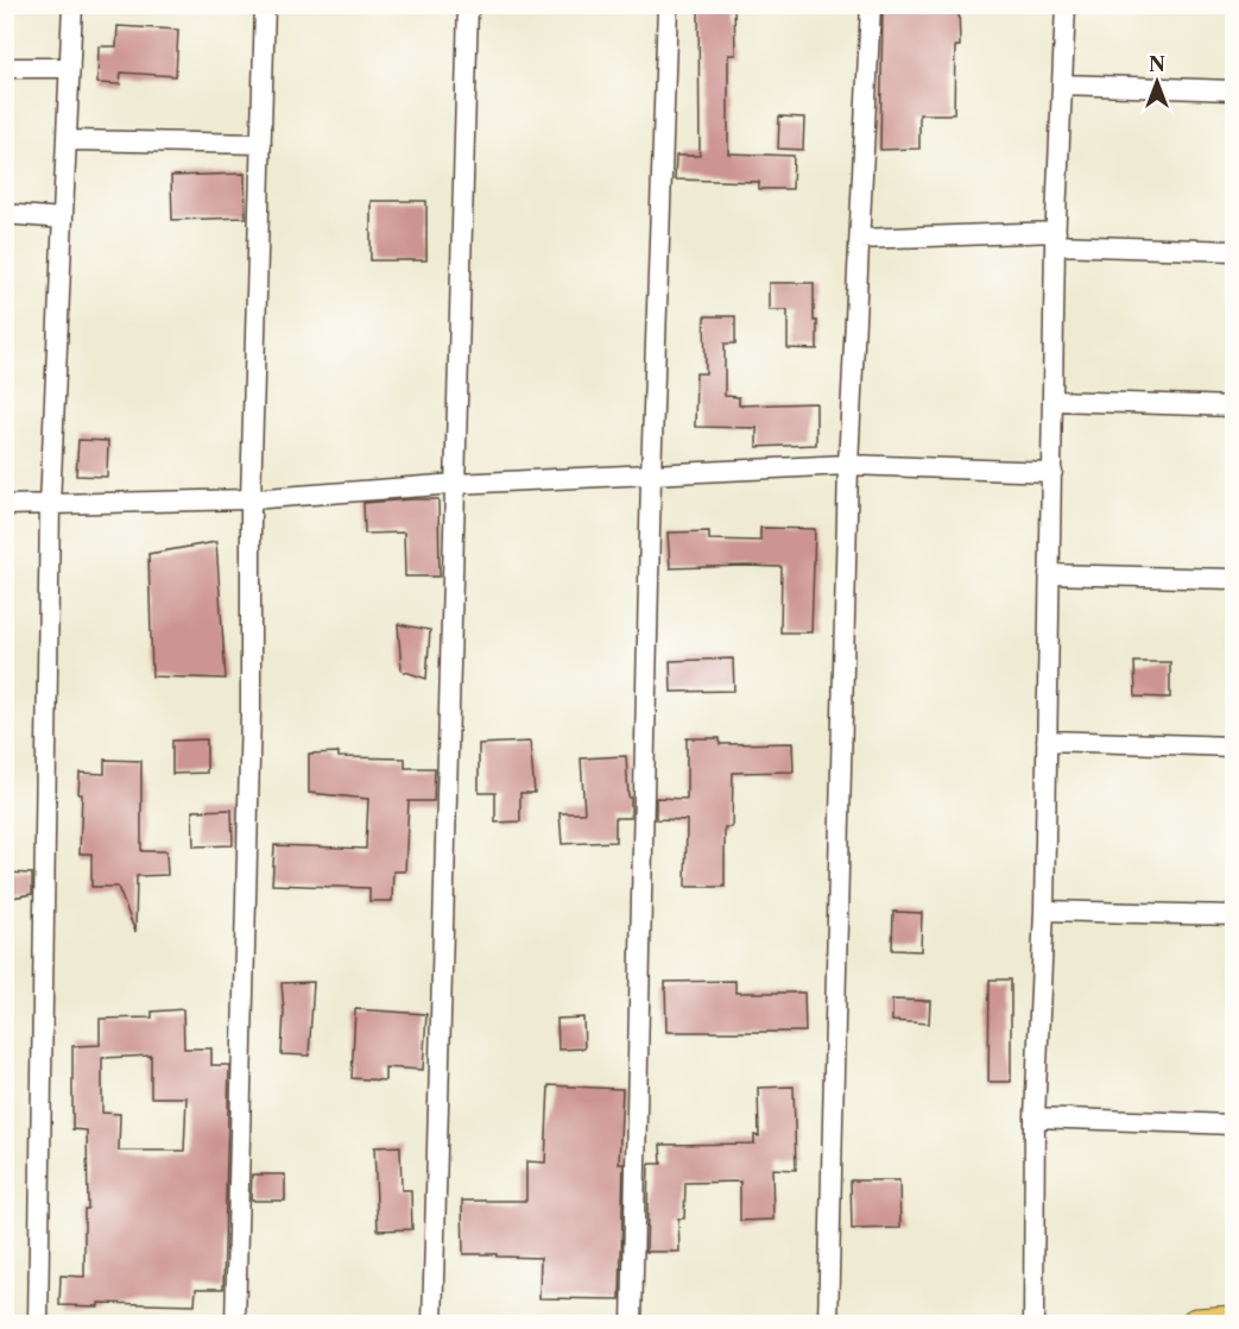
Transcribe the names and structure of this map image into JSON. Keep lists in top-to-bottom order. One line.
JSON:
{"north":"top"}
